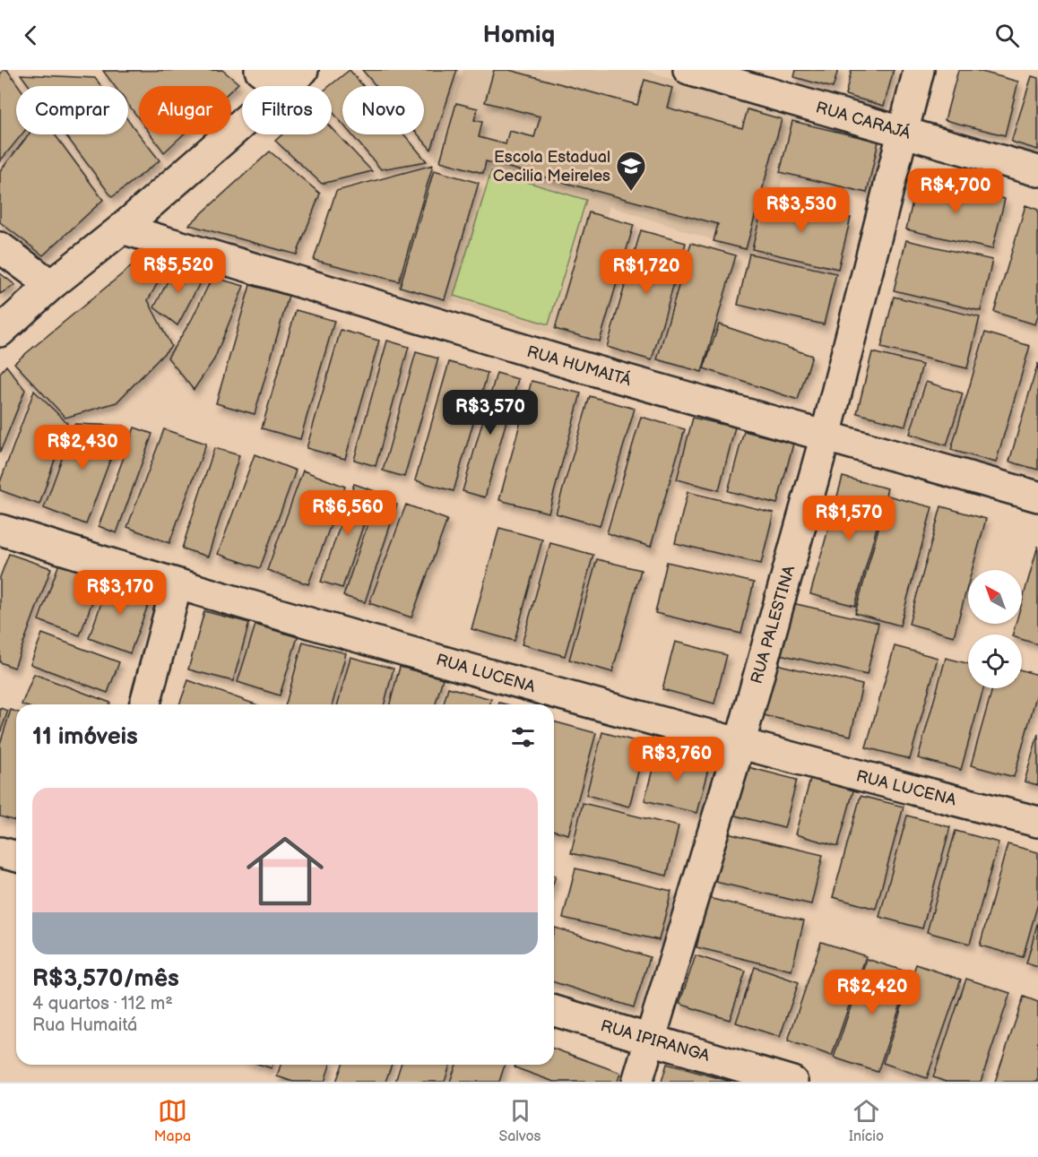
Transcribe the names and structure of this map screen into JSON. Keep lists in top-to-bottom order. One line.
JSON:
{"streets":{"street":["RUA CARAJÁ","RUA HUMAITÁ","RUA PALESTINA","RUA LUCENA","RUA IPIRANGA"]},"crossings":[["RUA CARAJÁ","RUA PALESTINA"],["RUA HUMAITÁ","RUA PALESTINA"],["RUA PALESTINA","RUA LUCENA"],["RUA PALESTINA","RUA IPIRANGA"]],"places":{"school or university":["Escola Estadual Cecilia Meireles"]},"north":"top left","page":{"header":"Homiq","chip":["Comprar","Alugar","Filtros","Novo"],"price":["R$4,700","R$3,530","R$5,520","R$1,720","R$3,570","R$2,430","R$6,560","R$1,570","R$3,170","R$3,760","R$2,420"],"heading":"11 imóveis","list":[{"name":"R$3,570/mês","note":"4 quartos · 112 m² · Rua Humaitá"}],"tabs":["Mapa","Salvos","Início"]}}
